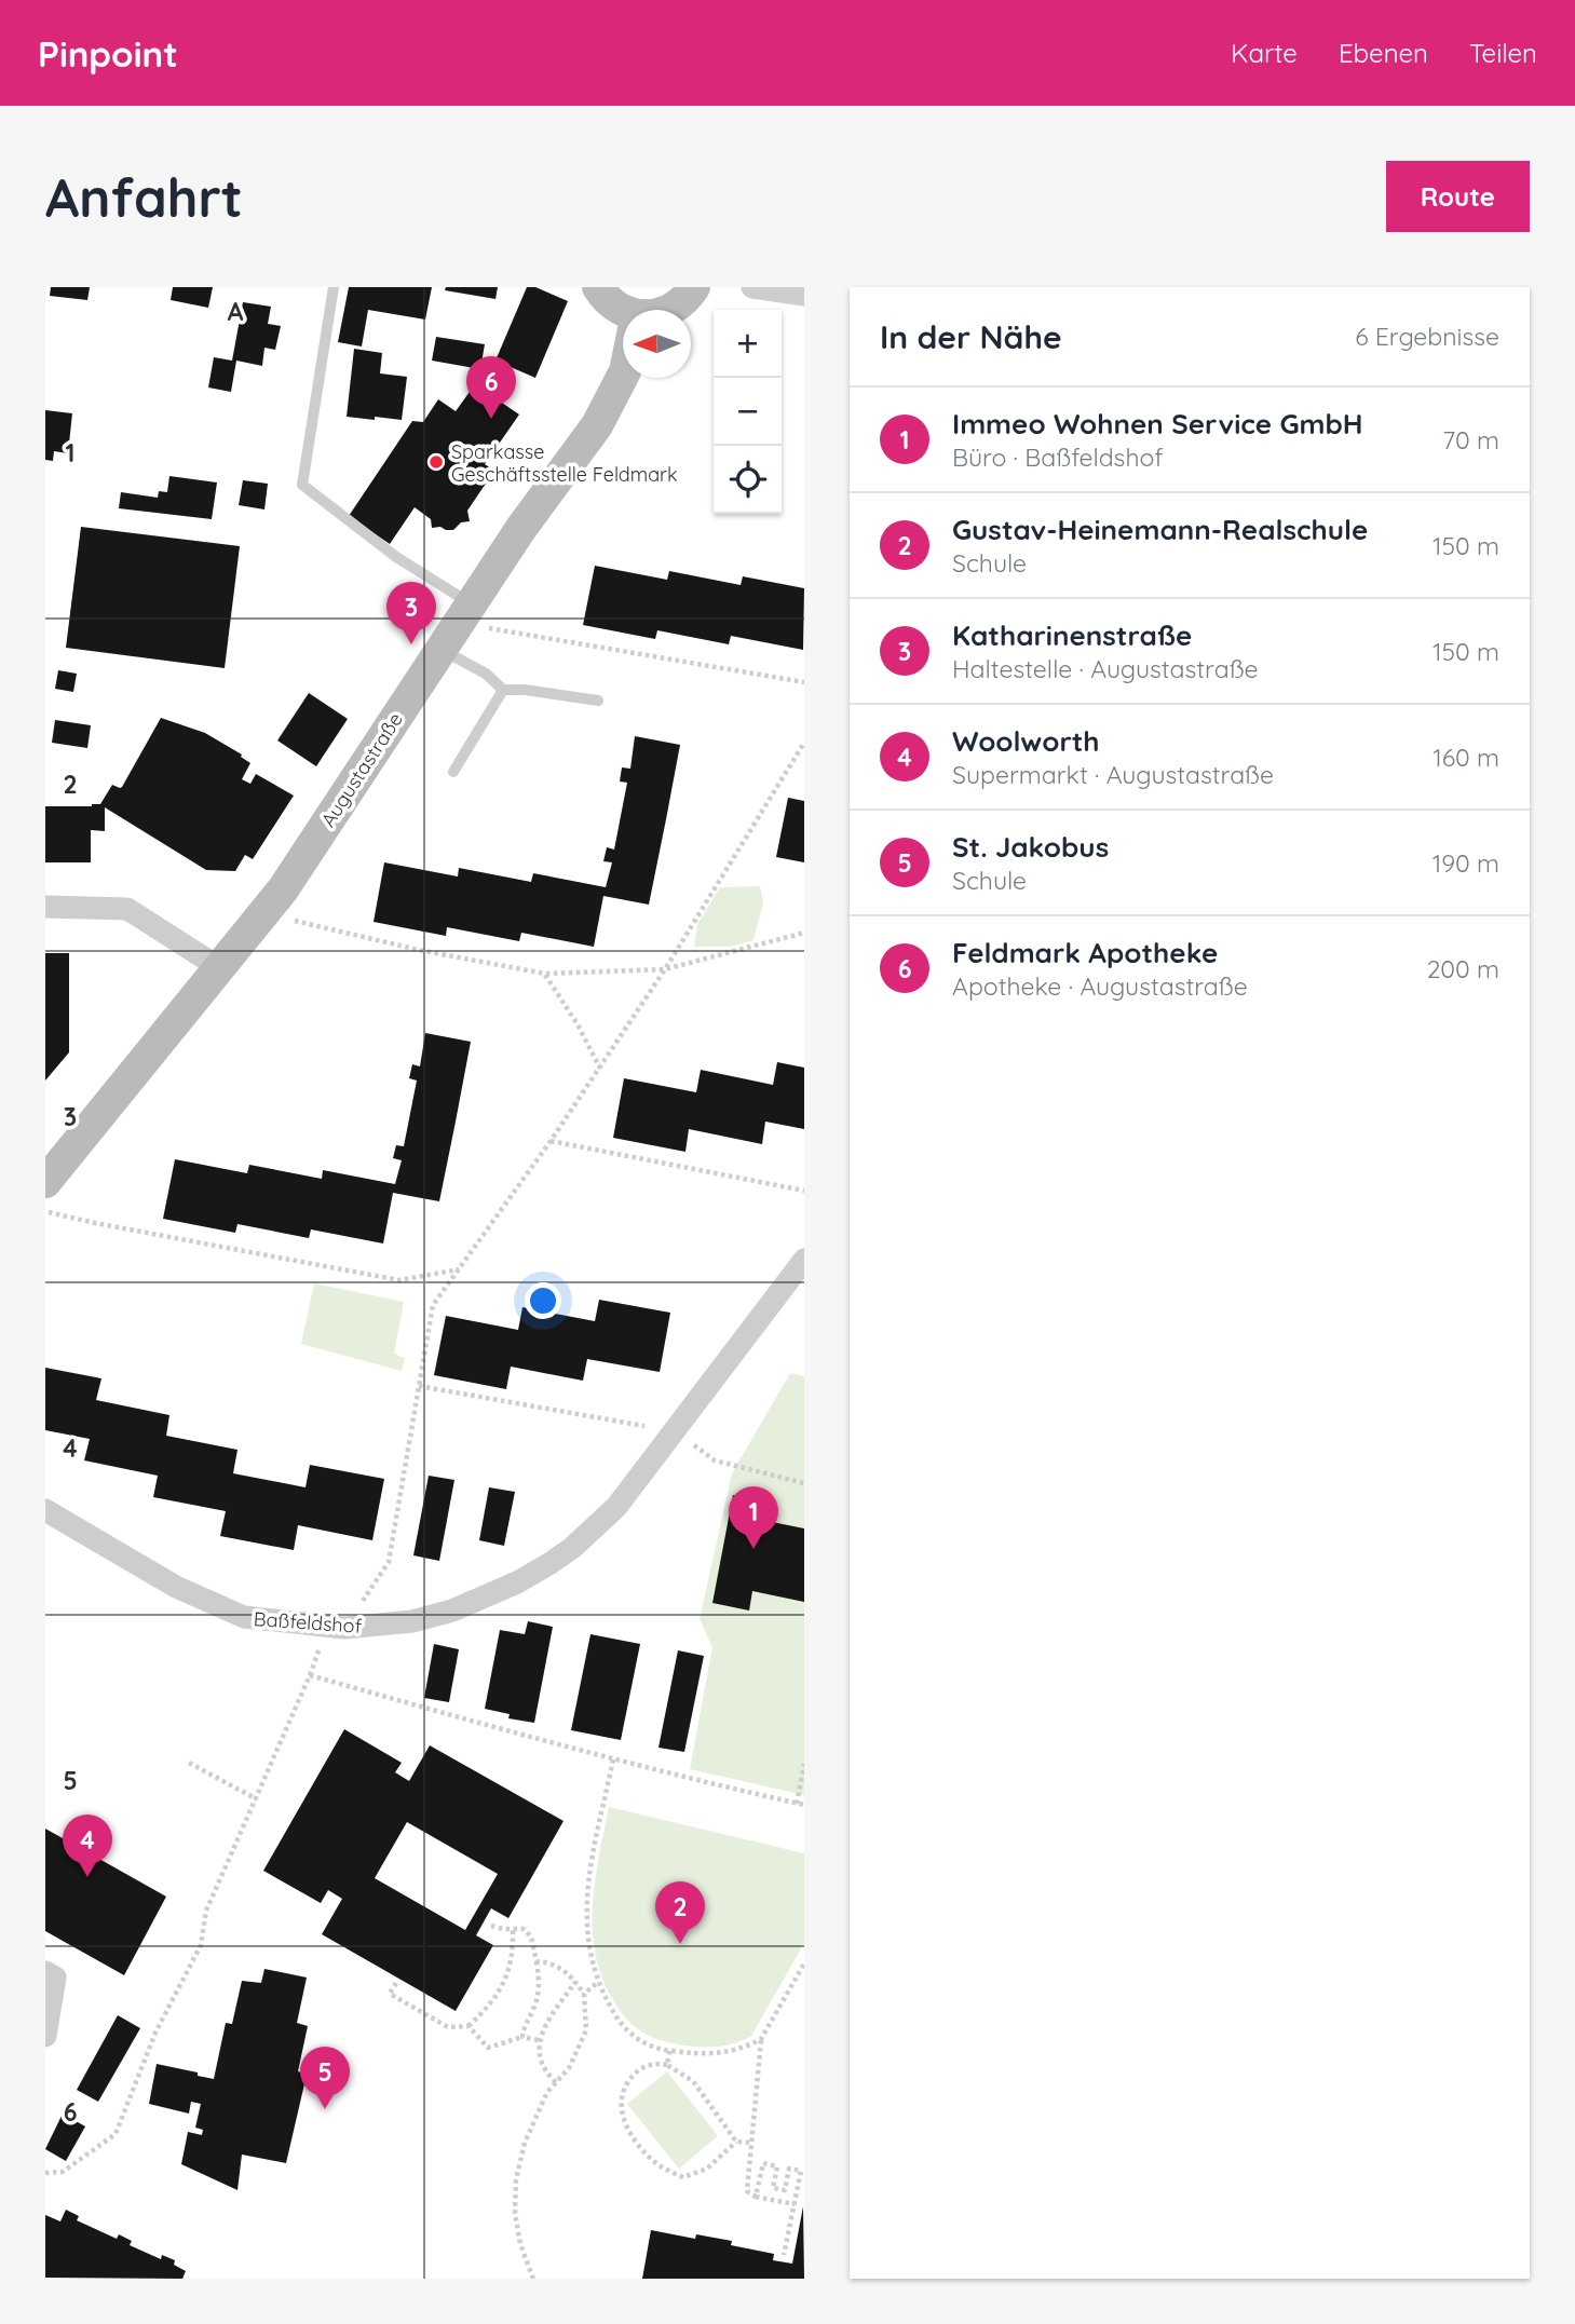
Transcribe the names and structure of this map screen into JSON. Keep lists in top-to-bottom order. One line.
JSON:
{"streets":{"main road":["Augustastraße"],"street":["Baßfeldshof"]},"places":["Sparkasse Geschäftsstelle Feldmark"],"north":"left","page":{"header":"Pinpoint","nav":["Karte","Ebenen","Teilen"],"buttons":"Route","title":"Anfahrt","heading":["In der Nähe","6 Ergebnisse"],"map_buttons":["+","−"],"pins":["6","3","1","4","2","5"],"list":[{"mark":"1","name":"Immeo Wohnen Service GmbH","note":"Büro · Baßfeldshof","value":"70 m"},{"mark":"2","name":"Gustav-Heinemann-Realschule","note":"Schule","value":"150 m"},{"mark":"3","name":"Katharinenstraße","note":"Haltestelle · Augustastraße","value":"150 m"},{"mark":"4","name":"Woolworth","note":"Supermarkt · Augustastraße","value":"160 m"},{"mark":"5","name":"St. Jakobus","note":"Schule","value":"190 m"},{"mark":"6","name":"Feldmark Apotheke","note":"Apotheke · Augustastraße","value":"200 m"}]},"grid":{"columns":["A"],"rows":["1","2","3","4","5","6"]}}
